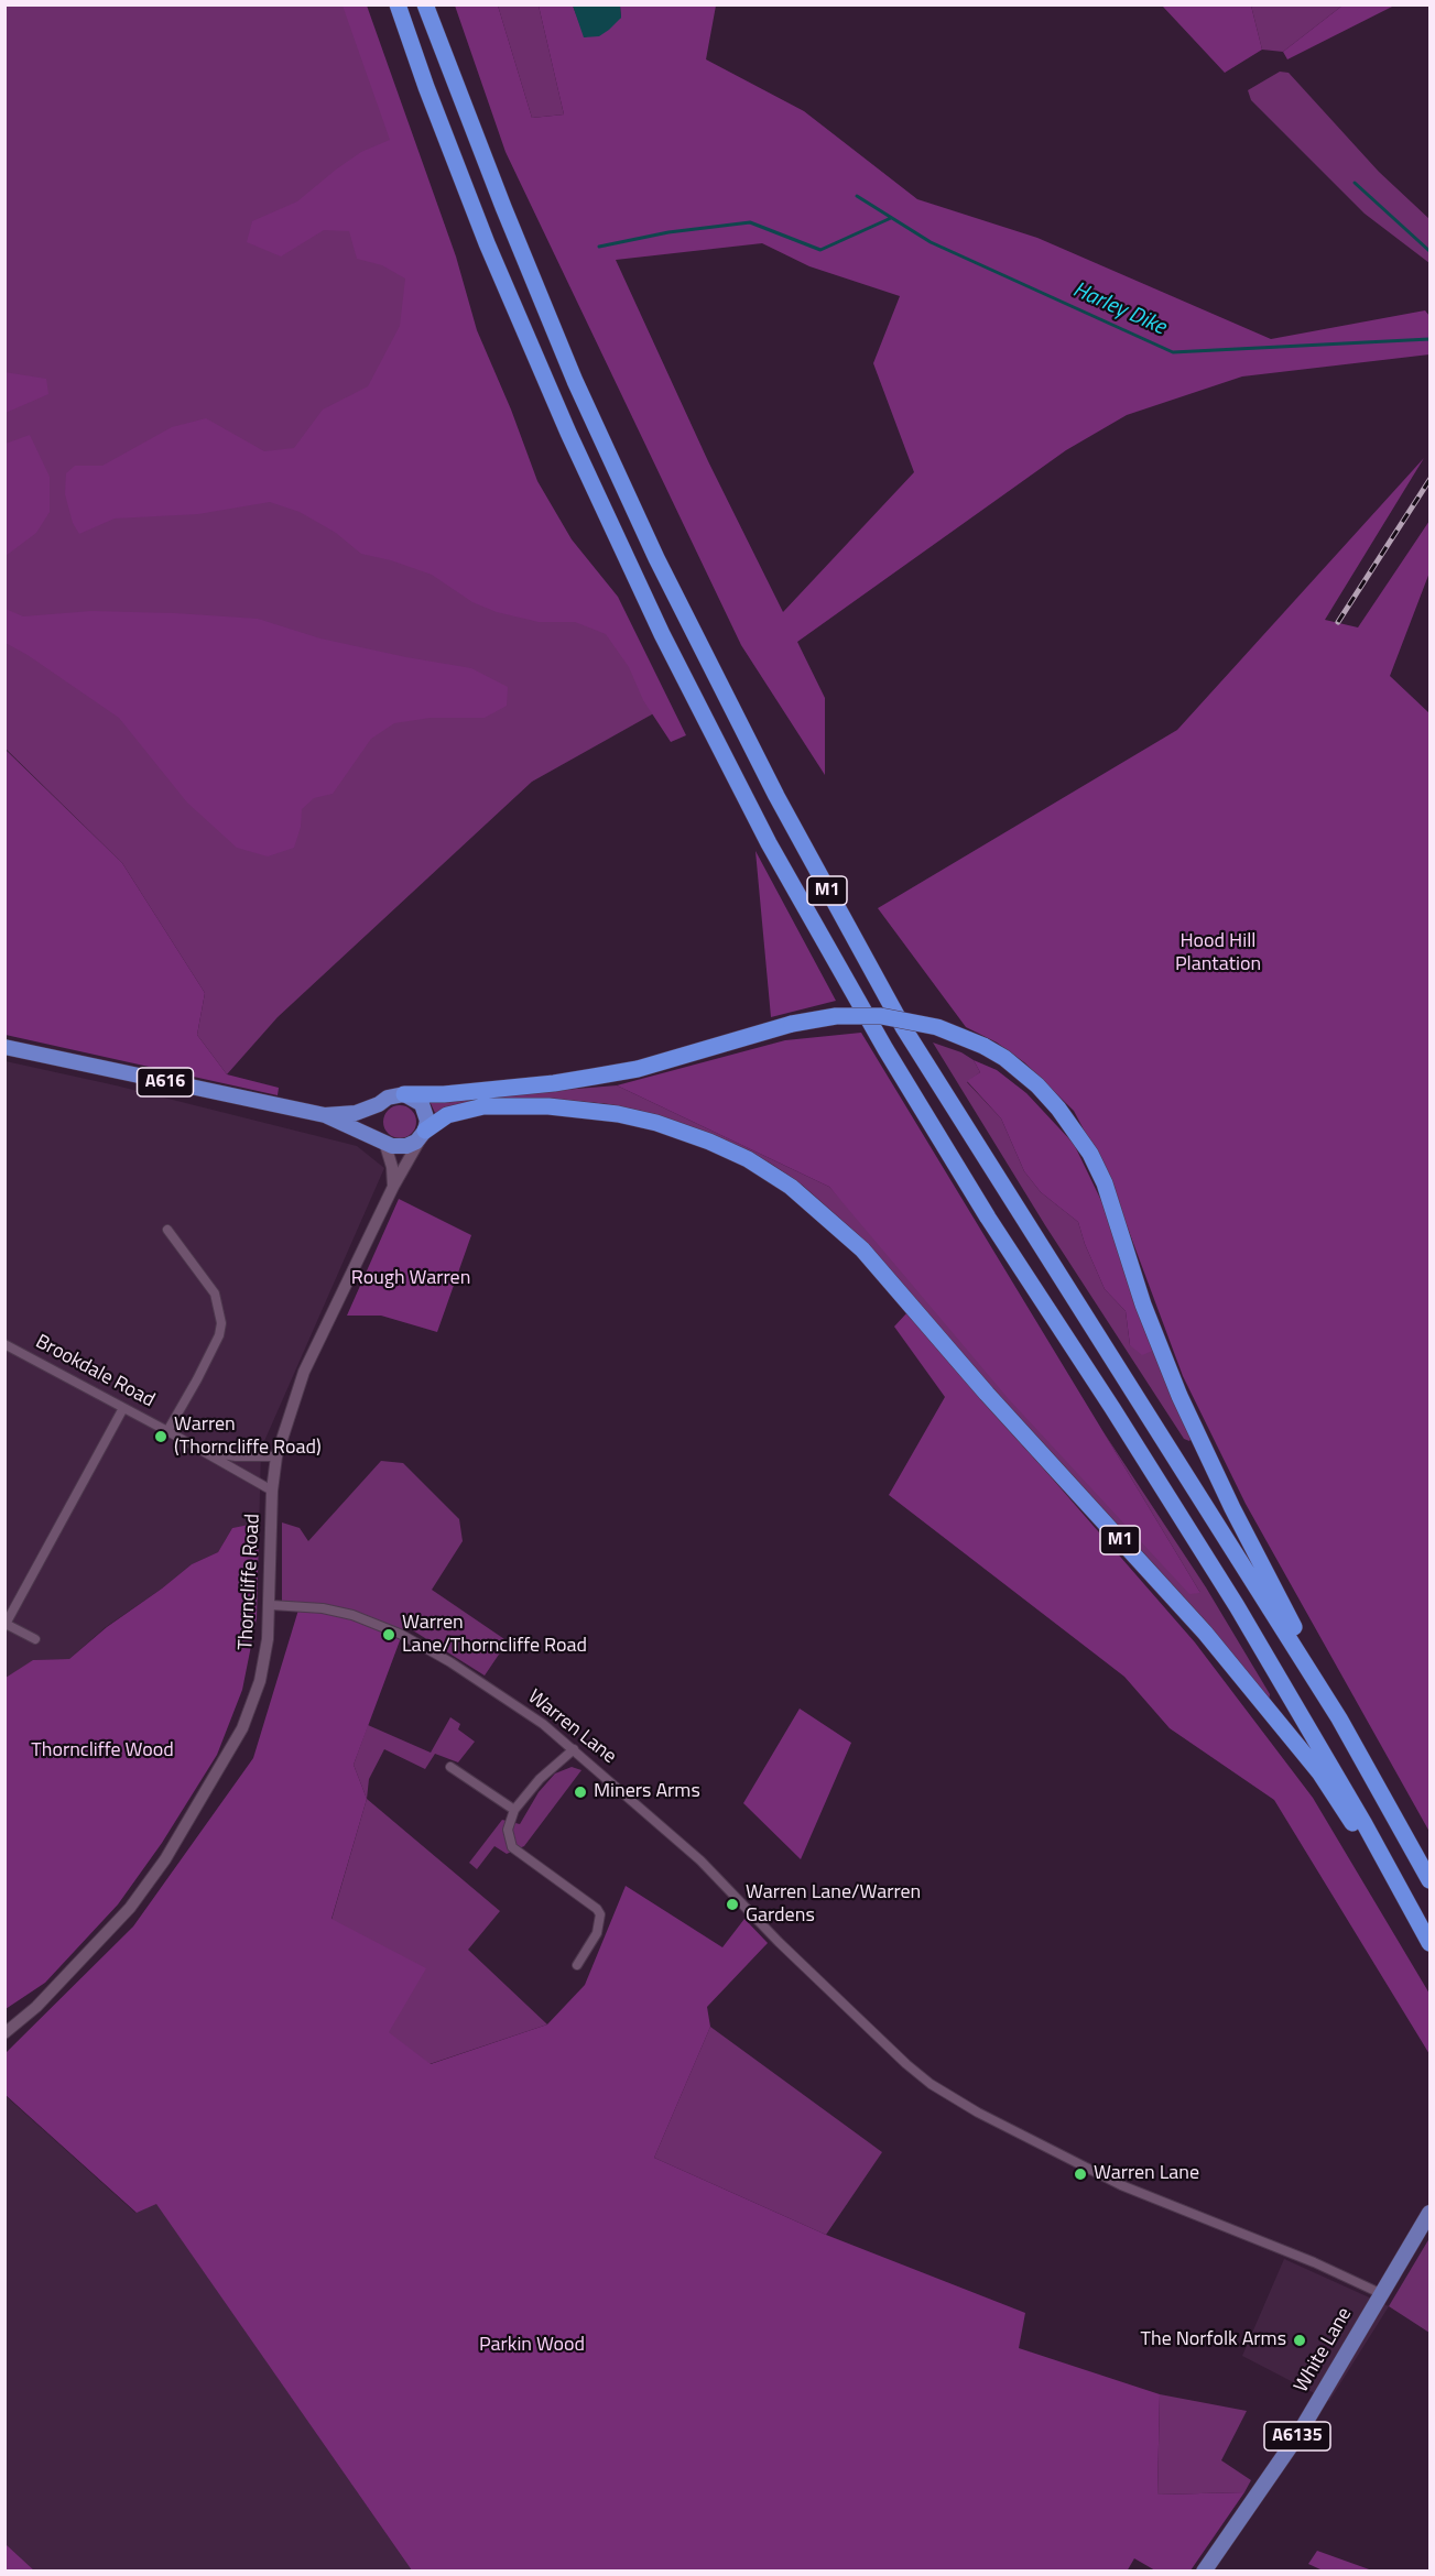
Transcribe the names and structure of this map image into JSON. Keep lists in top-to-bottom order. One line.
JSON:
{"streets":{"highway":["M1","A616"],"main road":["White Lane","A6135"],"street":["Brookdale Road","Thorncliffe Road","Warren Lane"]},"crossings":[["M1","A616"],["M1","Thorncliffe Road"],["A616","Thorncliffe Road"],["Brookdale Road","Thorncliffe Road"],["Thorncliffe Road","Warren Lane"],["Warren Lane","White Lane"]],"water":["Harley Dike"],"parks":["Hood Hill Plantation","Rough Warren","Thorncliffe Wood","Parkin Wood"],"places":["Warren (Thorncliffe Road)","Warren Lane/Thorncliffe Road","Miners Arms","Warren Lane/Warren Gardens","Warren Lane","The Norfolk Arms"]}
